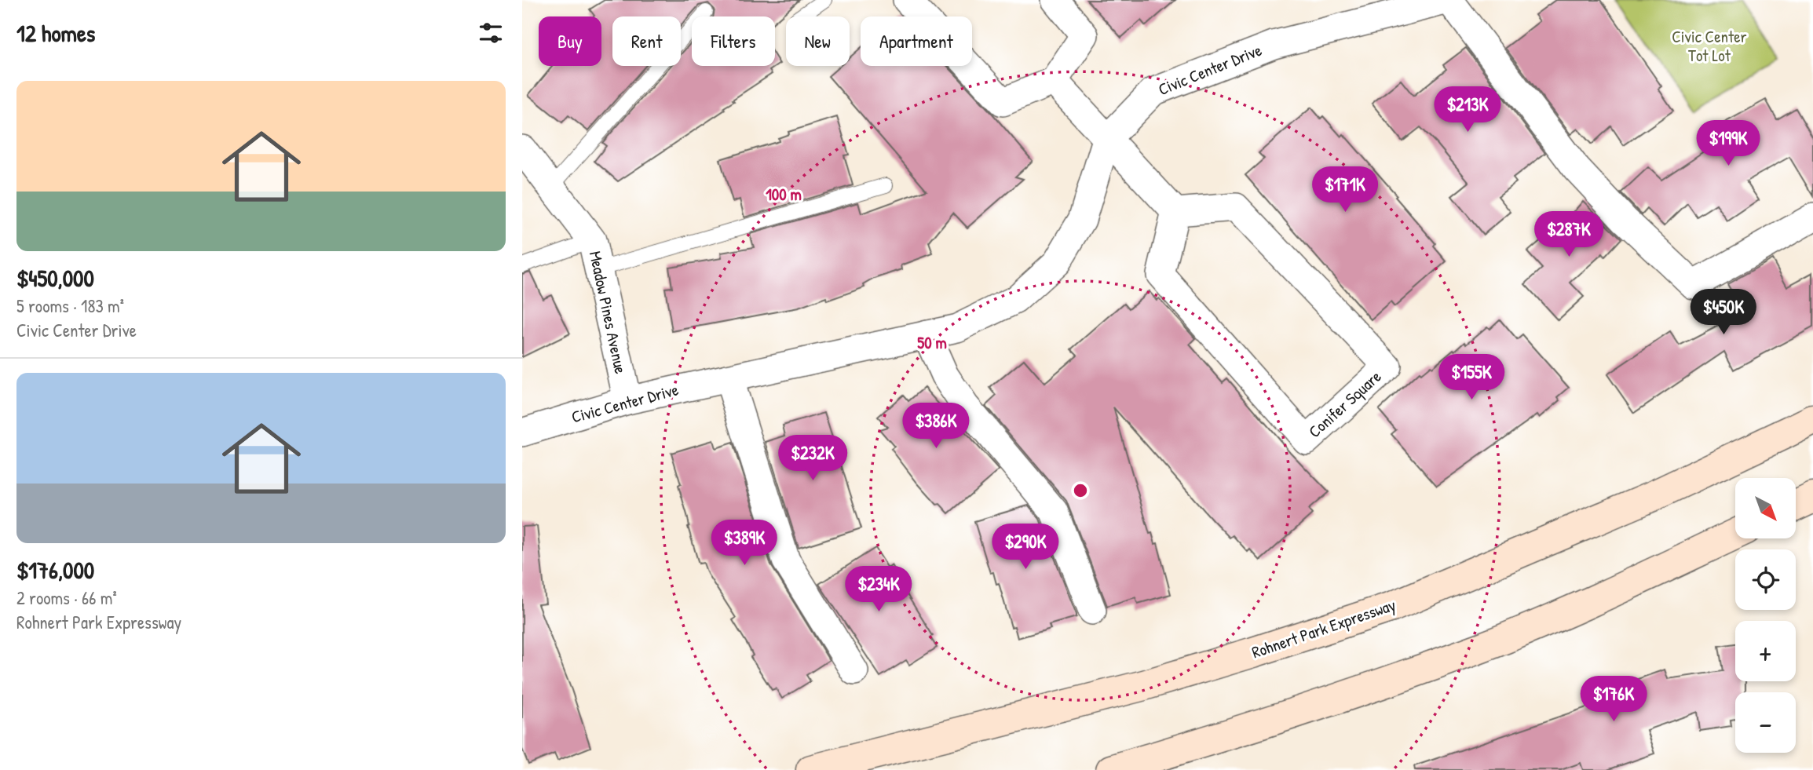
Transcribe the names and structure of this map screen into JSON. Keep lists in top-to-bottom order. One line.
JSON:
{"streets":{"main road":["Rohnert Park Expressway"],"street":["Civic Center Drive","Meadow Pines Avenue","Conifer Square"]},"crossings":[["Civic Center Drive","Meadow Pines Avenue"]],"parks":["Civic Center Tot Lot"],"north":"bottom right","page":{"heading":"12 homes","chip":["Buy","Rent","Filters","New","Apartment"],"list":[{"name":"$450,000","note":"5 rooms · 183 m² · Civic Center Drive"},{"name":"$176,000","note":"2 rooms · 66 m² · Rohnert Park Expressway"}],"price":["$213K","$199K","$171K","$287K","$450K","$155K","$386K","$232K","$389K","$290K","$234K","$176K"],"map_buttons":["+","−"]},"rings":["100 m","50 m"]}
